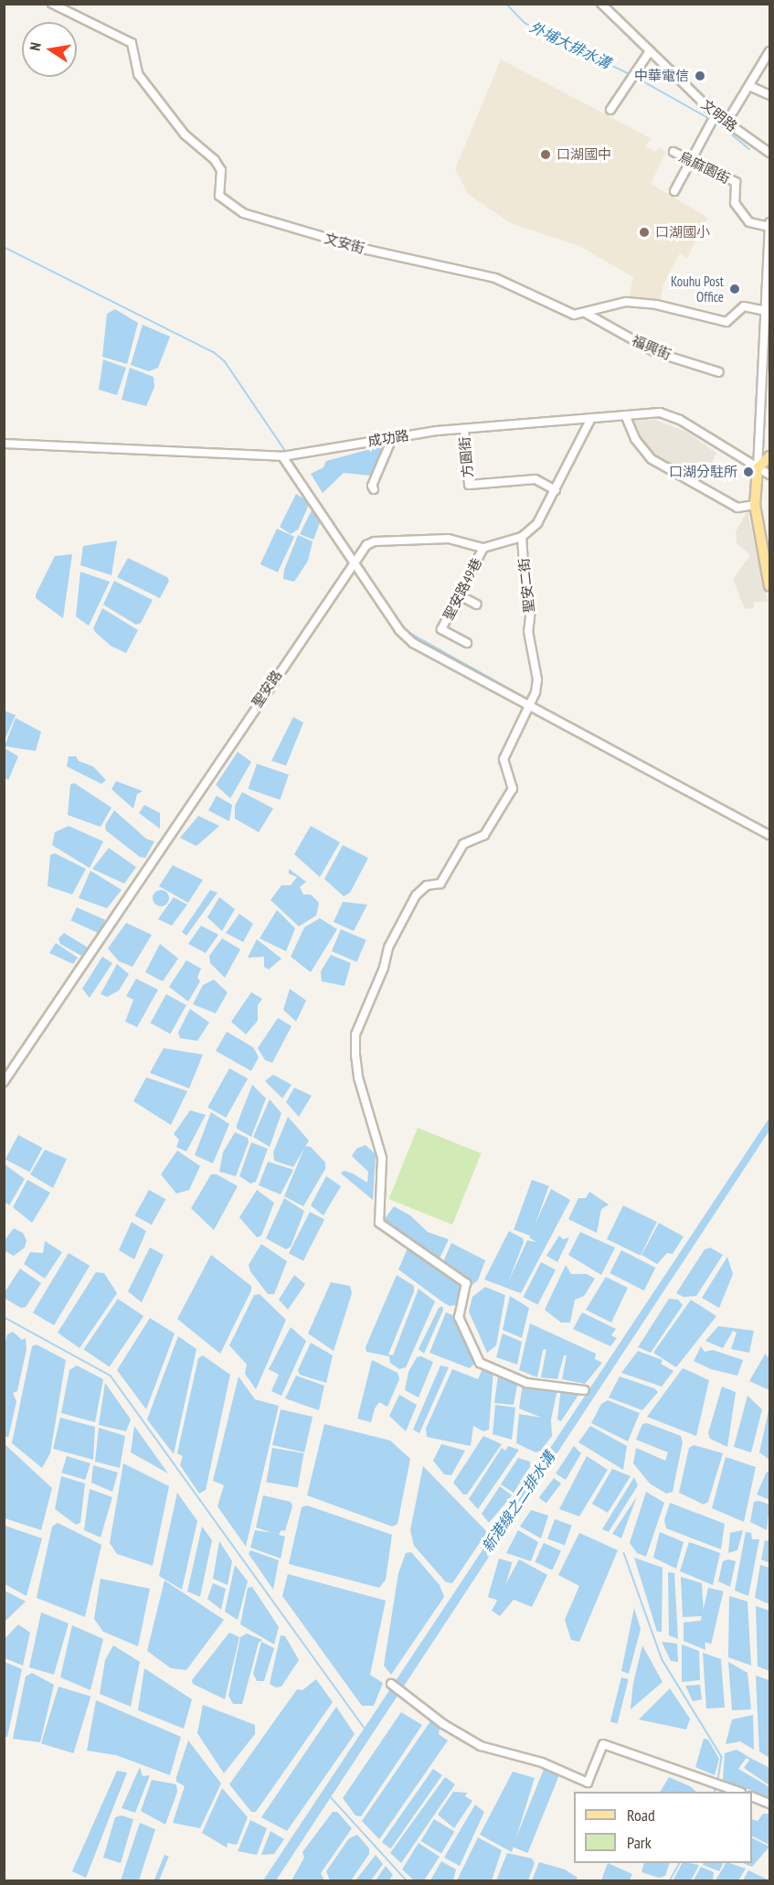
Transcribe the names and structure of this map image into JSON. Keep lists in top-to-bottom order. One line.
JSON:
{"streets":{"street":["文明路","烏麻園街","文安街","福興街","成功路","方圓街","聖安二街","聖安路49巷","聖安路"]},"crossings":[["文安街","福興街"],["成功路","方圓街"],["聖安路49巷","聖安路"]],"water":["外埔大排水溝","新港線之二排水溝"],"places":["中華電信","口湖國中","口湖國小","Kouhu Post Office","口湖分駐所"],"legend":["Road","Park"],"north":"left"}
